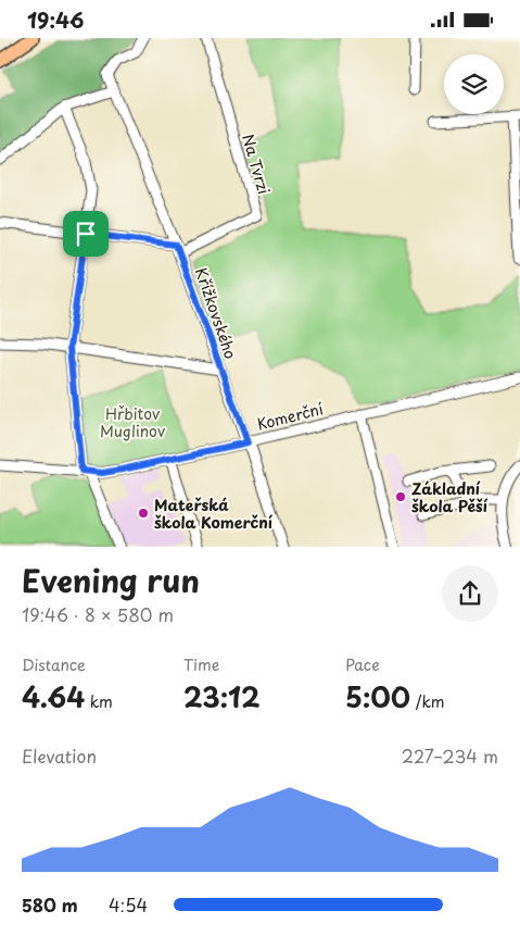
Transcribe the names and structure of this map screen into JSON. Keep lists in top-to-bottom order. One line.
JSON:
{"streets":{"street":["Na Tvrzi","Křížkovského","Komerční"]},"crossings":[["Na Tvrzi","Křížkovského"],["Křížkovského","Komerční"]],"parks":["Hřbitov Muglinov"],"places":["Základní škola Pěší","Mateřská škola Komerční"],"page":{"status":"19:46","heading":["Evening run","19:46 · 8 × 580 m"],"stats":[["Distance","4.64 km"],["Time","23:12"],["Pace","5:00 /km"]],"chart":["Elevation","227–234 m"],"list":[{"name":"580 m","note":"4:54"}]}}
